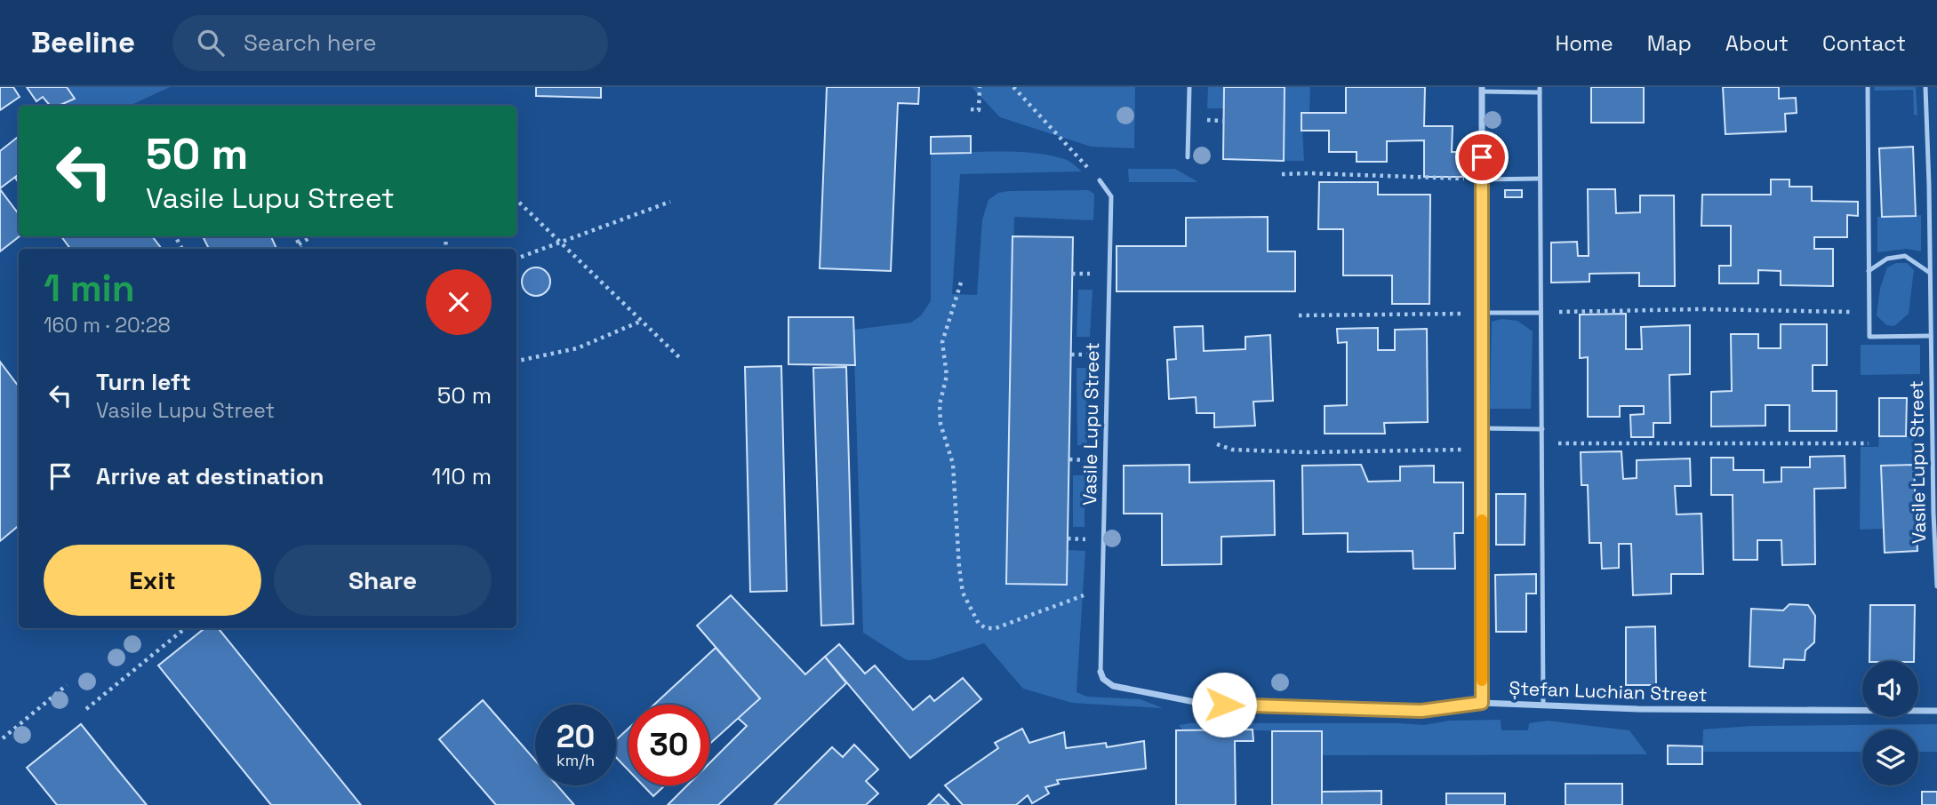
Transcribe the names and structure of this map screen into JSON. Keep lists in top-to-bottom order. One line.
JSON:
{"streets":{"street":["Ștefan Luchian Street"],"lane":["Vasile Lupu Street"]},"crossings":[["Vasile Lupu Street","Ștefan Luchian Street"]],"page":{"header":"Beeline","search":"Search here","nav":["Home","Map","About","Contact"],"turn":["50 m","Vasile Lupu Street"],"heading":["1 min","160 m · 20:28"],"list":[{"name":"Turn left","note":"Vasile Lupu Street","value":"50 m"},{"name":"Arrive at destination","value":"110 m"}],"buttons":["Exit","Share"],"speed":"20 km/h","limit":"30"}}
